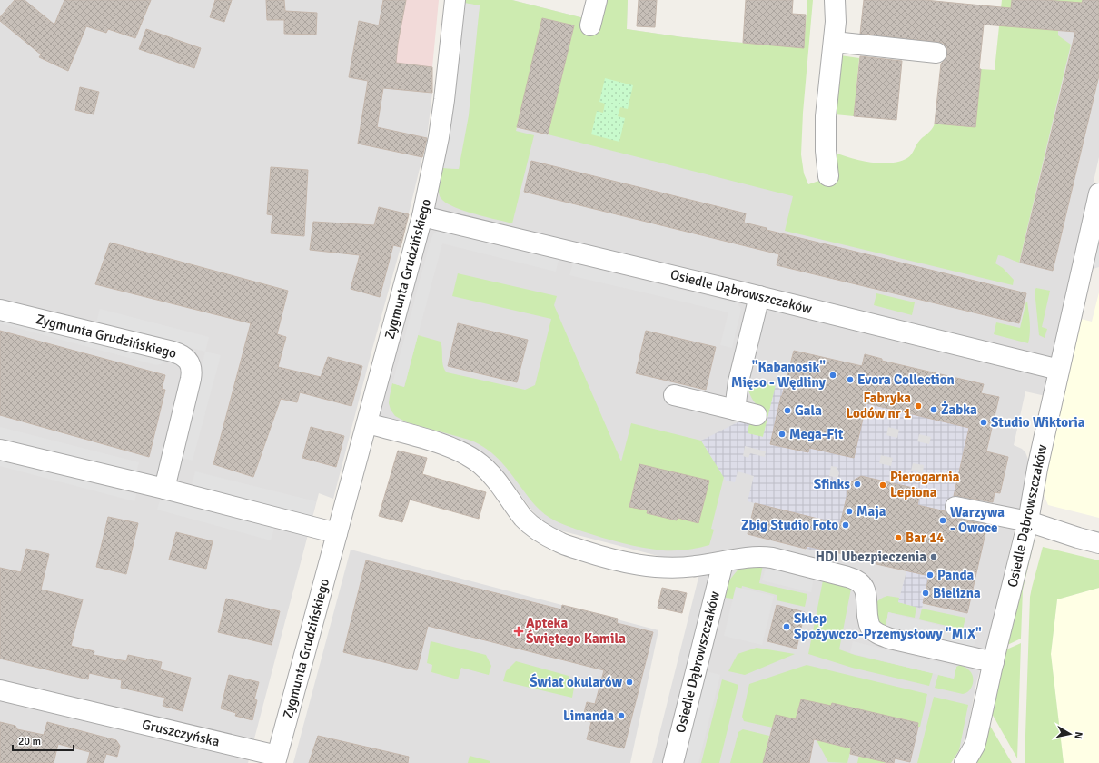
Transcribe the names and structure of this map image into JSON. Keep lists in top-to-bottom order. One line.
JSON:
{"streets":{"street":["Zygmunta Grudzińskiego","Osiedle Dąbrowszczaków","Gruszczyńska"]},"crossings":[["Zygmunta Grudzińskiego","Osiedle Dąbrowszczaków"],["Zygmunta Grudzińskiego","Gruszczyńska"]],"places":{"other":["\"Kabanosik\" Mięso - Wędliny","Evora Collection","Fabryka Lodów nr 1","Żabka","Gala","Studio Wiktoria","Mega-Fit","Sfinks","Pierogarnia Lepiona","Maja","Warzywa - Owoce","Zbig Studio Foto","Bar 14","HDI Ubezpieczenia","Panda","Bielizna","Sklep Spożywczo-Przemysłowy \"MIX\"","Świat okularów","Limanda"],"health":["Apteka Świętego Kamila"]},"scale_bar":"20 m","north":"right"}
